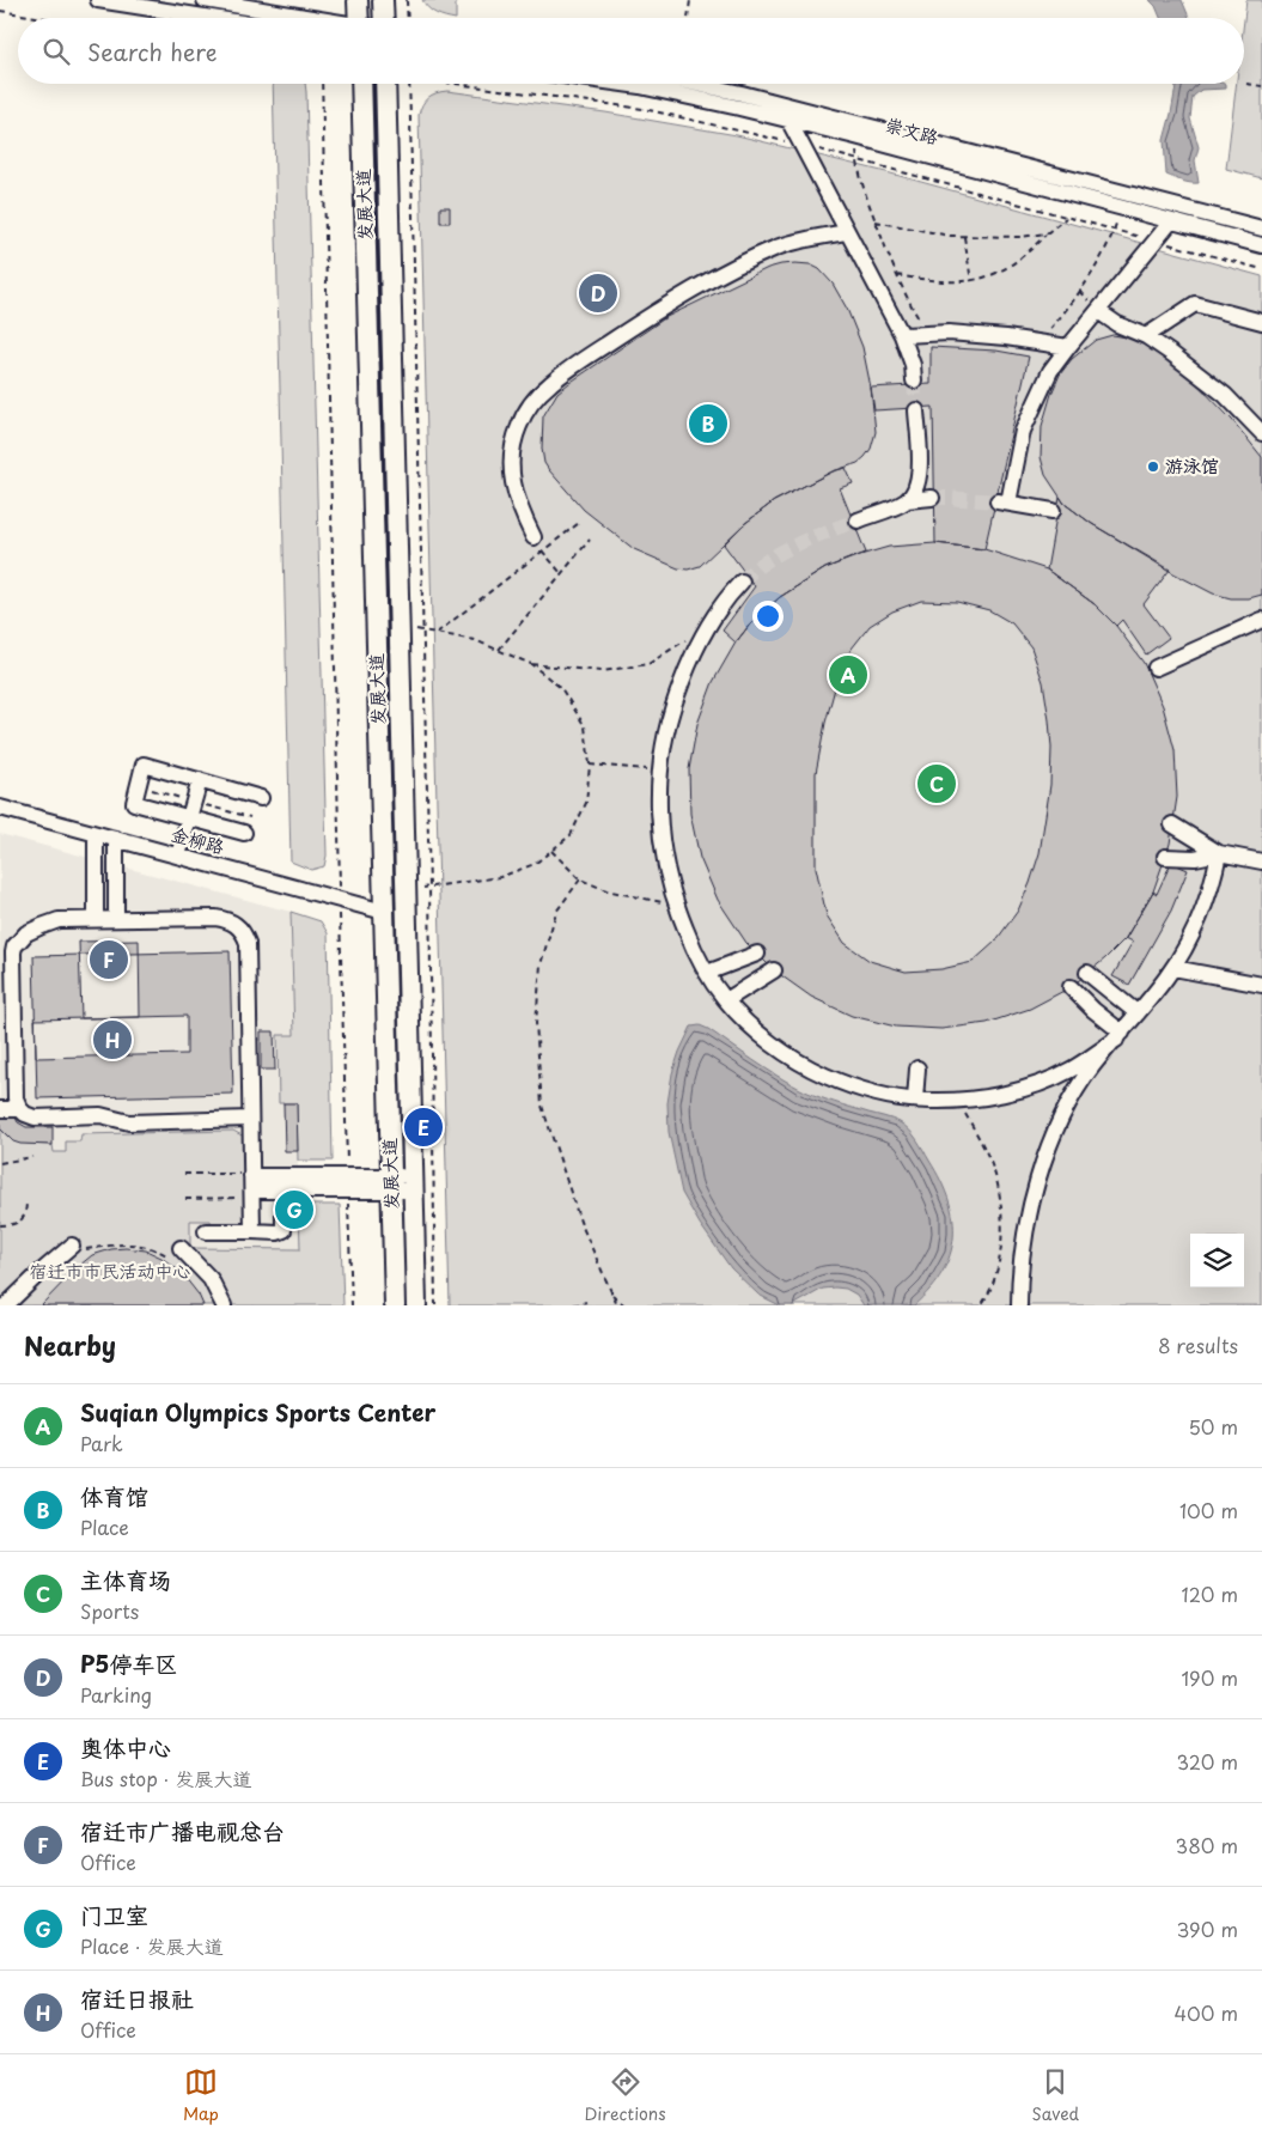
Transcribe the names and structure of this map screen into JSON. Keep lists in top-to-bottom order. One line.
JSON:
{"streets":{"main road":["发展大道"],"street":["崇文路","金柳路"]},"crossings":[["发展大道","金柳路"]],"parks":["宿迁市市民活动中心"],"places":["游泳馆"],"page":{"search":"Search here","pins":["D","B","A","C","F","H","E","G"],"heading":["Nearby","8 results"],"list":[{"mark":"A","name":"Suqian Olympics Sports Center","note":"Park","value":"50 m"},{"mark":"B","name":"体育馆","note":"Place","value":"100 m"},{"mark":"C","name":"主体育场","note":"Sports","value":"120 m"},{"mark":"D","name":"P5停车区","note":"Parking","value":"190 m"},{"mark":"E","name":"奥体中心","note":"Bus stop · 发展大道","value":"320 m"},{"mark":"F","name":"宿迁市广播电视总台","note":"Office","value":"380 m"},{"mark":"G","name":"门卫室","note":"Place · 发展大道","value":"390 m"},{"mark":"H","name":"宿迁日报社","note":"Office","value":"400 m"}],"nav":["Map","Directions","Saved"]}}
